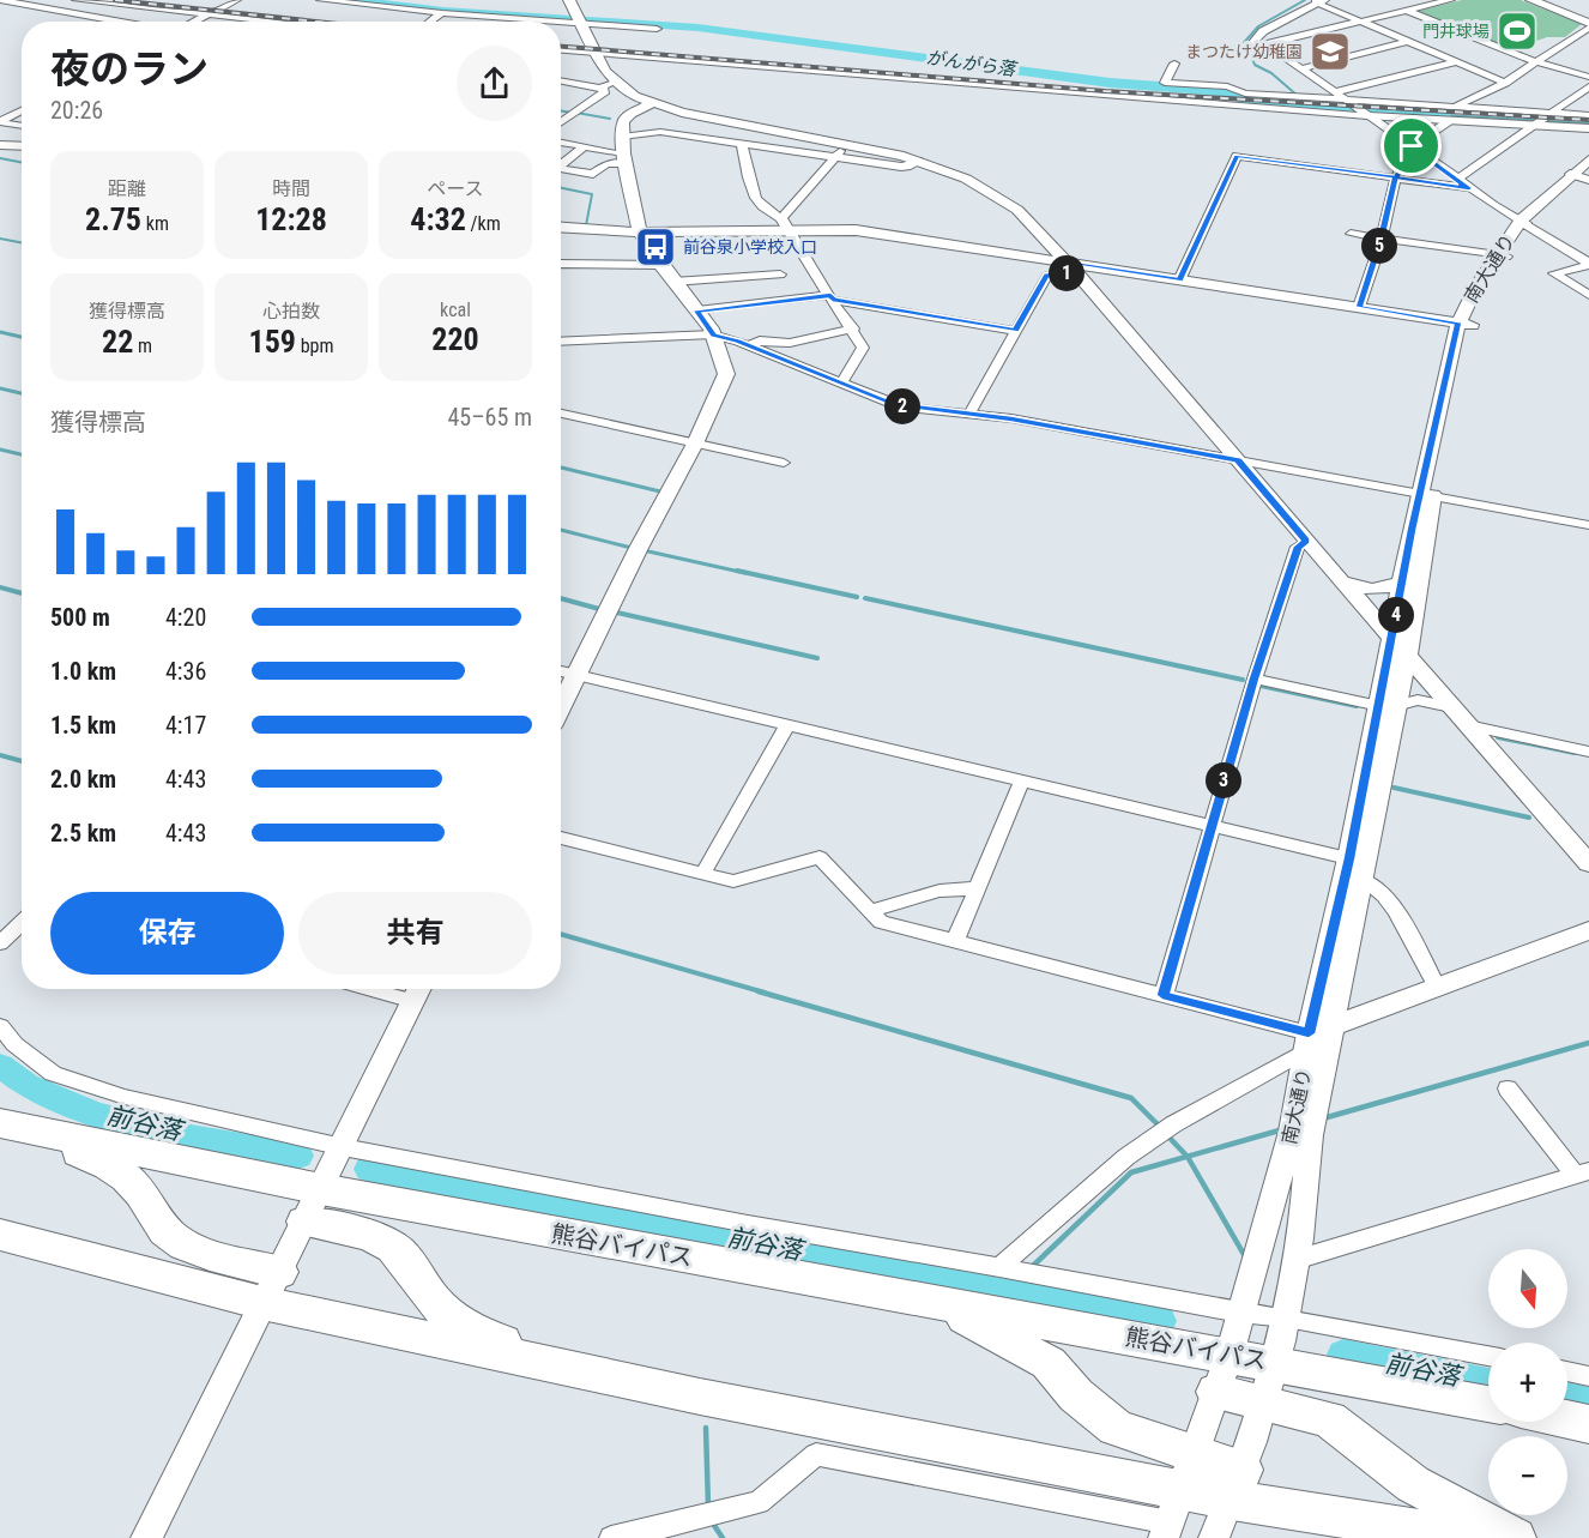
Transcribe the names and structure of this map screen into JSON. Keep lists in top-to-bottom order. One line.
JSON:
{"streets":{"highway":["熊谷バイパス"],"street":["南大通り"]},"crossings":[["南大通り","熊谷バイパス"]],"water":["がんがら落","前谷落"],"places":{"sports":["門井球場"],"school or university":["まつたけ幼稚園"],"bus stop":["前谷泉小学校入口"]},"north":"bottom","page":{"heading":["夜のラン","20:26"],"stats":[["距離","2.75 km"],["時間","12:28"],["ペース","4:32 /km"],["獲得標高","22 m"],["心拍数","159 bpm"],["kcal","220"]],"pins":["5","1","2","4","3"],"chart":["獲得標高","45–65 m"],"list":[{"name":"500 m","note":"4:20"},{"name":"1.0 km","note":"4:36"},{"name":"1.5 km","note":"4:17"},{"name":"2.0 km","note":"4:43"},{"name":"2.5 km","note":"4:43"}],"buttons":["保存","共有"],"map_buttons":["+","−"]}}
